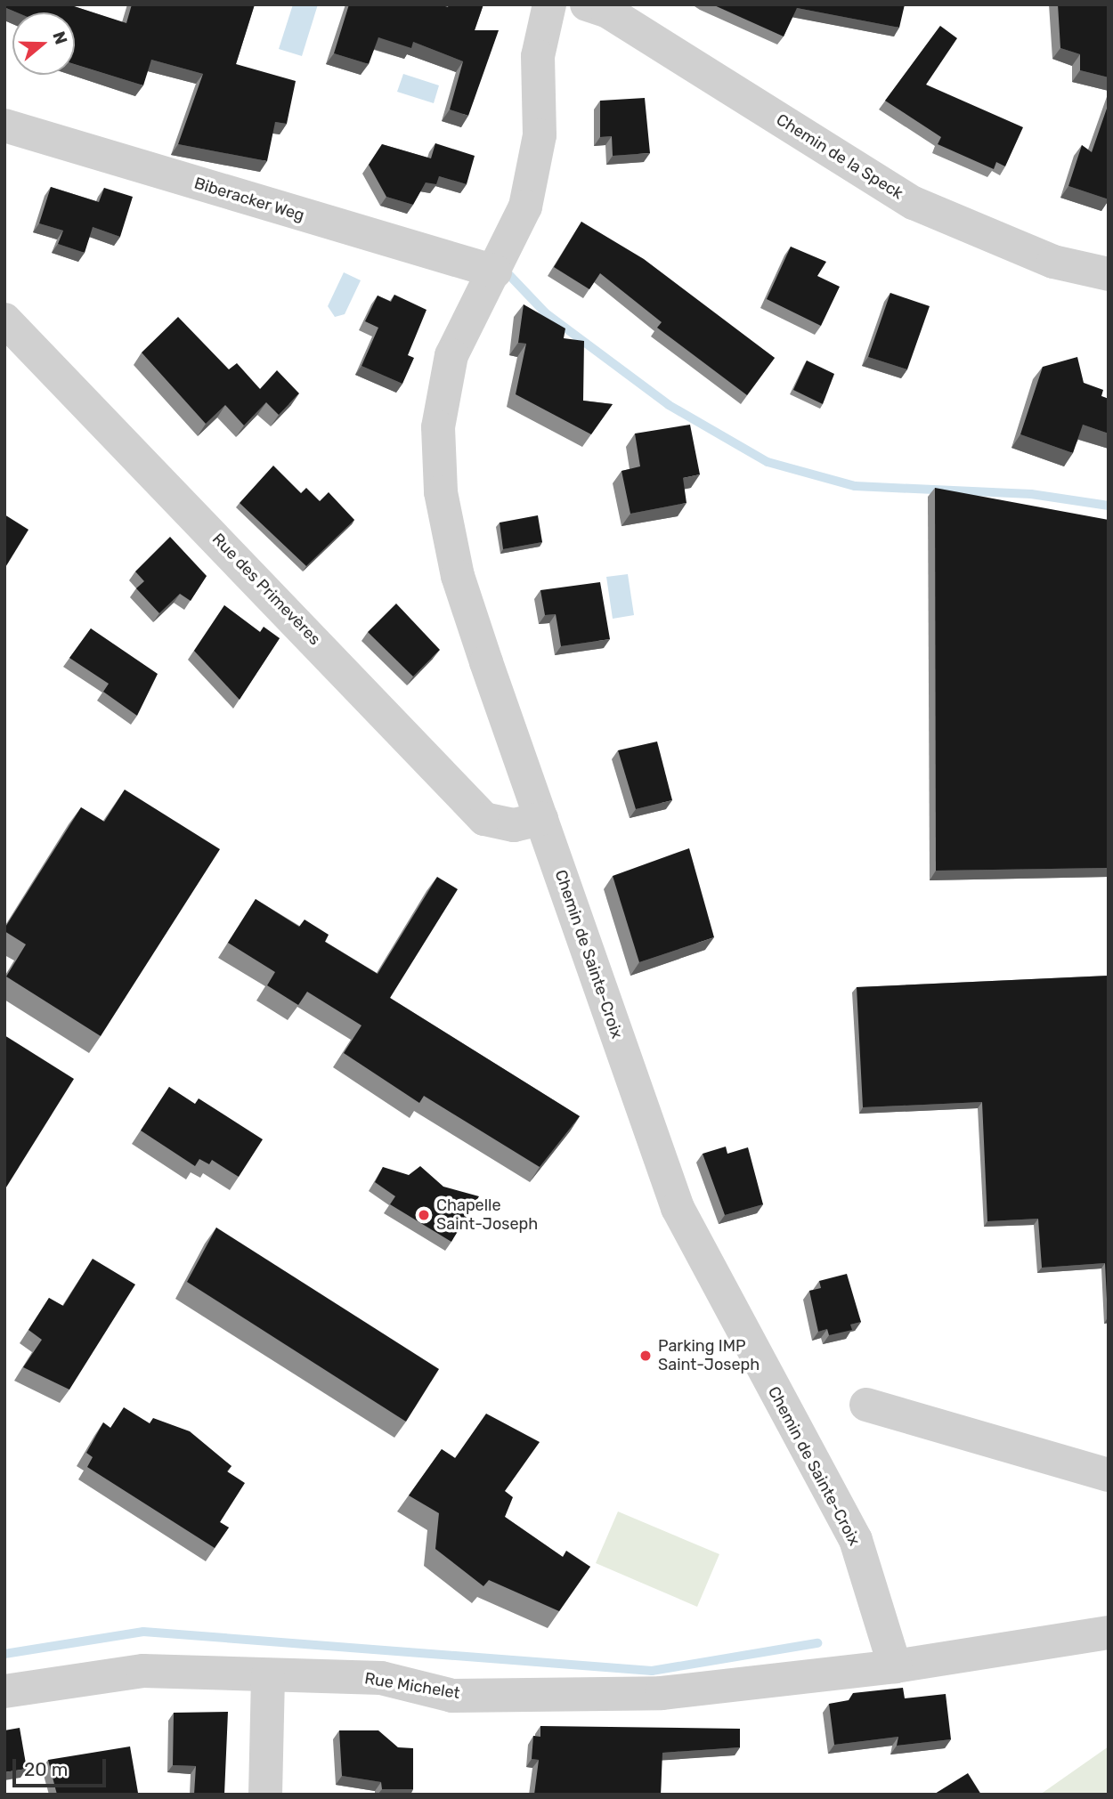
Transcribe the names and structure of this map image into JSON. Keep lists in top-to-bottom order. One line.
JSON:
{"streets":{"street":["Chemin de la Speck","Biberacker Weg","Rue des Primevères","Chemin de Sainte-Croix","Rue Michelet"]},"crossings":[["Biberacker Weg","Chemin de Sainte-Croix"],["Rue des Primevères","Chemin de Sainte-Croix"],["Chemin de Sainte-Croix","Rue Michelet"]],"places":["Chapelle Saint-Joseph","Parking IMP Saint-Joseph"],"scale_bar":"20 m","north":"right"}
